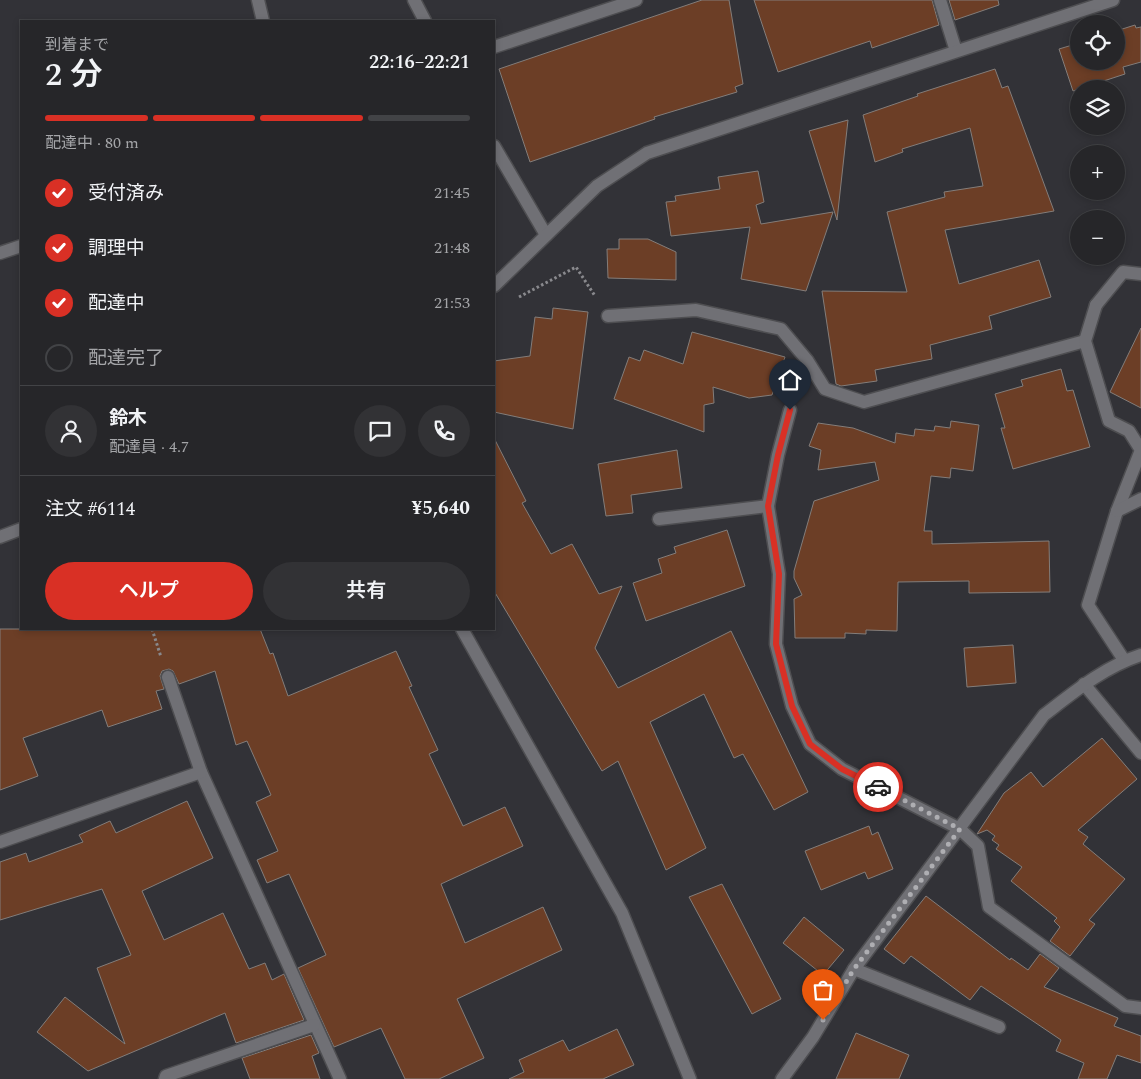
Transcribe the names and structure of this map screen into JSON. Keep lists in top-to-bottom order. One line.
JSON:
{"page":{"map_buttons":["+","−"],"heading":["2 分","到着まで","22:16–22:21"],"panel":["鈴木","配達員 · 4.7","注文 #6114","¥5,640"],"bar":"配達中 · 80 m","list":[["受付済み","21:45"],["調理中","21:48"],["配達中","21:53"],"配達完了"],"buttons":["ヘルプ","共有"]}}
